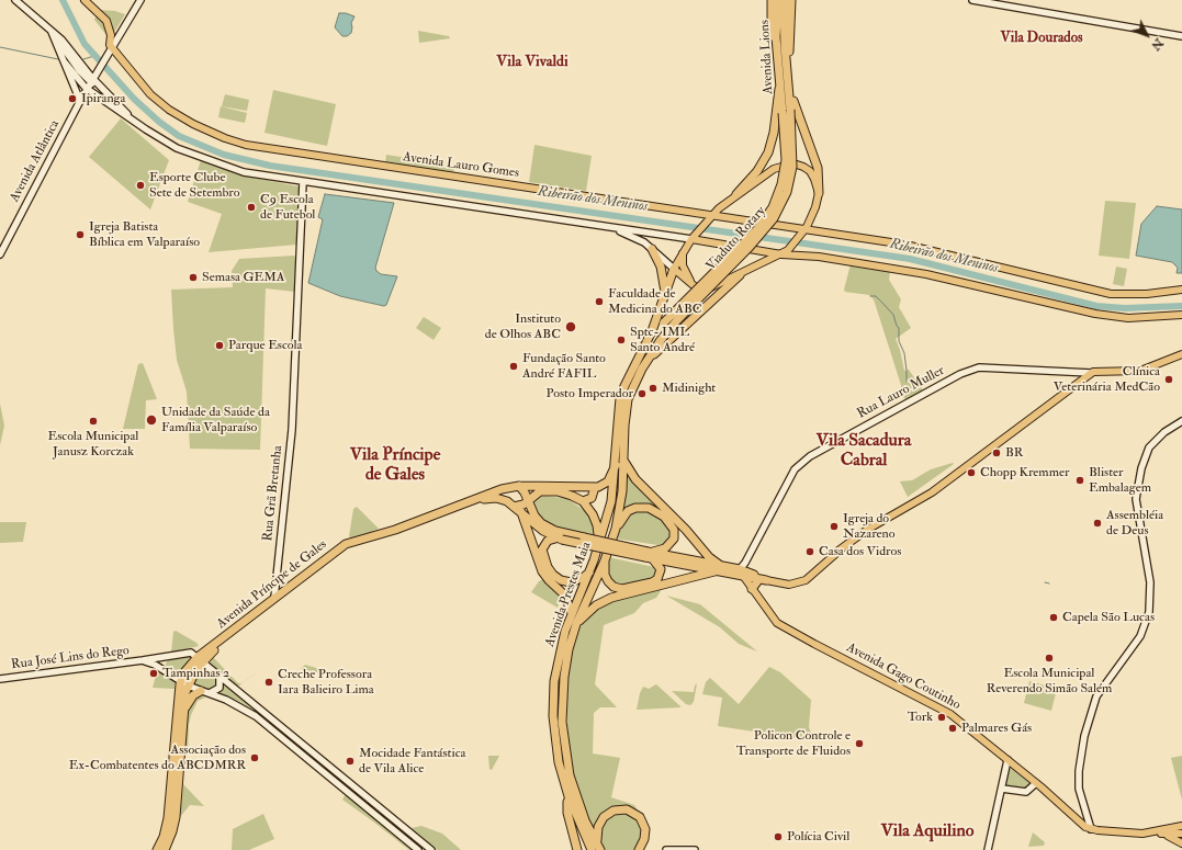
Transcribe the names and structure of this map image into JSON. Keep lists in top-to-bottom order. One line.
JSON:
{"streets":{"highway":["Avenida Lions","Viaduto Rotary","Avenida Príncipe de Gales","Avenida Prestes Maia"],"main road":["Avenida Atlântica","Avenida Lauro Gomes","Rua Lauro Muller","Rua Grã Bretanha","Rua José Lins do Rego","Avenida Gago Coutinho"]},"crossings":[["Avenida Lions","Viaduto Rotary"],["Avenida Atlântica","Avenida Lauro Gomes"],["Viaduto Rotary","Avenida Prestes Maia"],["Rua Lauro Muller","Avenida Gago Coutinho"],["Rua Grã Bretanha","Avenida Príncipe de Gales"],["Avenida Príncipe de Gales","Rua José Lins do Rego"]],"districts":["Vila Dourados","Vila Vivaldi","Vila Sacadura Cabral","Vila Príncipe de Gales","Vila Aquilino"],"water":["Ribeirão dos Meninos"],"places":["Ipiranga","Esporte Clube Sete de Setembro","C9 Escola de Futebol","Igreja Batista Bíblica em Valparaíso","Semasa GEMA","Faculdade de Medicina do ABC","Instituto de Olhos ABC","Sptc- IML Santo André","Parque Escola","Fundação Santo André FAFIL","Clínica Veterinária MedCão","Midinight","Posto Imperador","Unidade da Saúde da Família Valparaíso","Escola Municipal Janusz Korczak","BR","Chopp Kremmer","Blister Embalagem","Assembléia de Deus","Igreja do Nazareno","Casa dos Vidros","Capela São Lucas","Escola Municipal Reverendo Simão Salém","Tampinhas 2","Creche Professora Iara Balieiro Lima","Tork","Palmares Gás","Policon Controle e Transporte de Fluidos","Associação dos Ex-Combatentes do ABCDMRR","Mocidade Fantástica de Vila Alice","Polícia Civil"],"north":"bottom right"}
